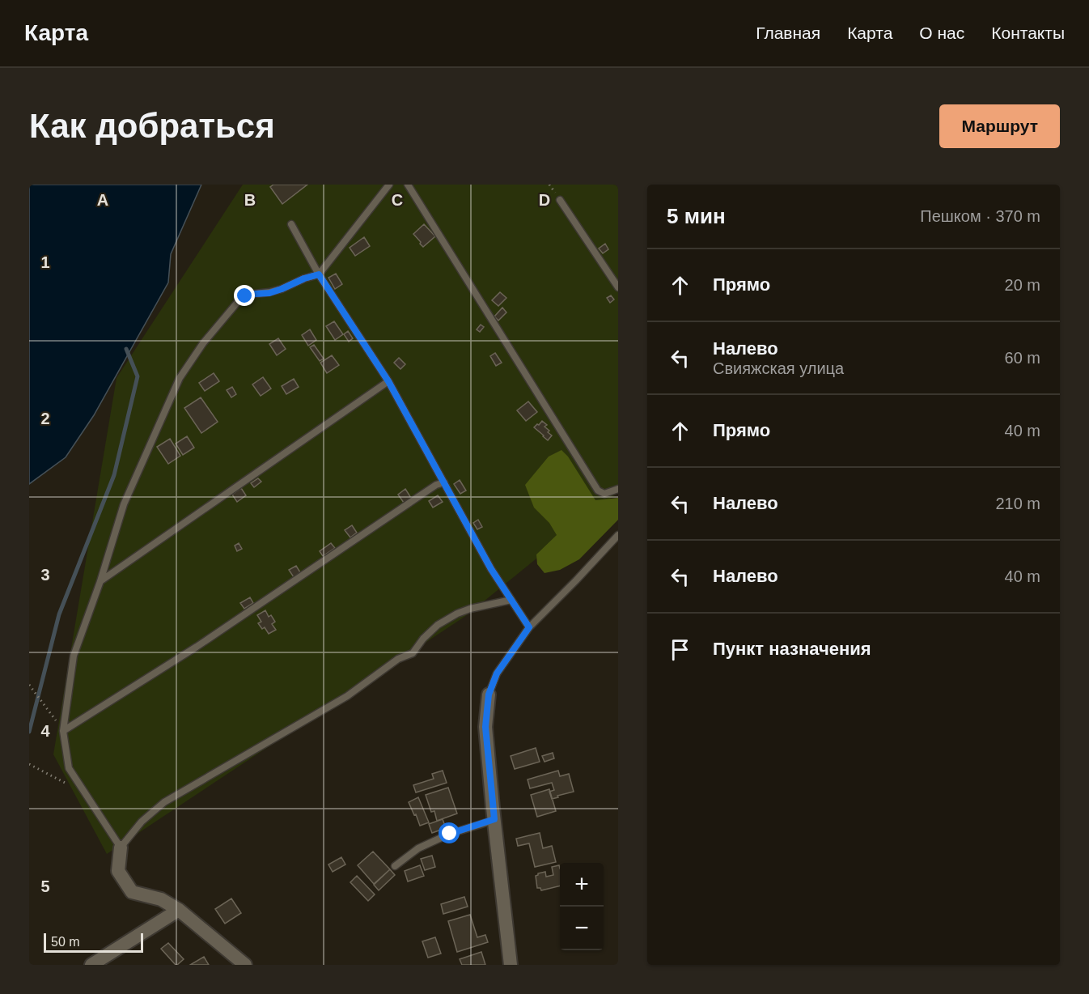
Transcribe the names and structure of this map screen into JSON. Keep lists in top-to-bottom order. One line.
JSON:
{"scale_bar":"50 m","page":{"header":"Карта","nav":["Главная","Карта","О нас","Контакты"],"buttons":"Маршрут","title":"Как добраться","heading":["5 мин","Пешком · 370 m"],"list":[["Прямо","20 m"],["Налево","Свияжская улица","60 m"],["Прямо","40 m"],["Налево","210 m"],["Налево","40 m"],"Пункт назначения"],"map_buttons":["+","−"],"scale":"50 m"},"grid":{"columns":["A","B","C","D"],"rows":["1","2","3","4","5"]}}
